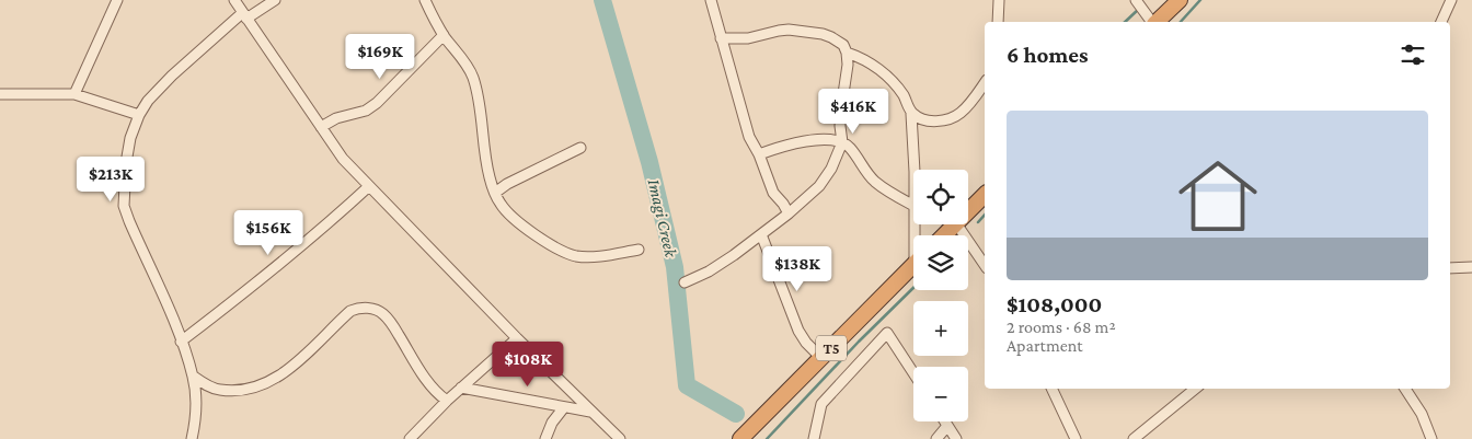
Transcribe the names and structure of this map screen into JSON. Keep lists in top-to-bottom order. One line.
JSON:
{"streets":{"highway":["T5"]},"water":["Imagi Creek"],"page":{"heading":"6 homes","price":["$169K","$416K","$213K","$156K","$138K","$108K"],"list":[{"name":"$108,000","note":"2 rooms · 68 m² · Apartment"}],"map_buttons":["+","−"]}}
